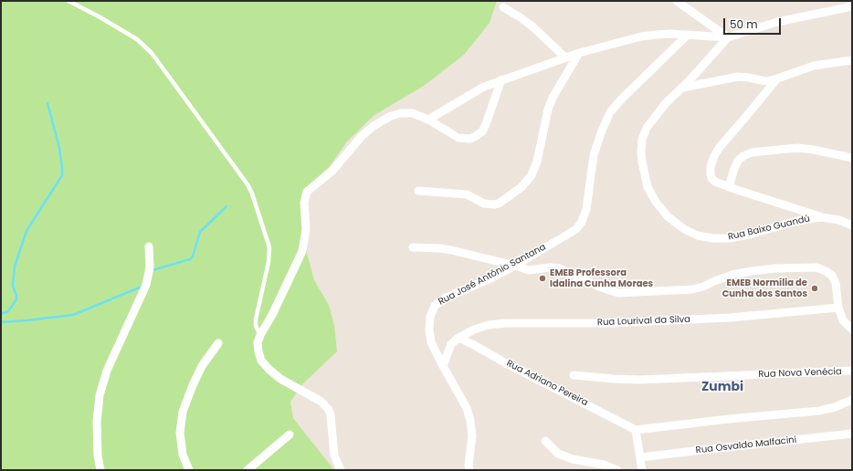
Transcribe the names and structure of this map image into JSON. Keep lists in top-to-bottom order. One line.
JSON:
{"streets":{"street":["Rua Baixo Guandú","Rua José Antônio Santana","Rua Lourival da Silva","Rua Nova Venécia","Rua Adriano Pereira","Rua Osvaldo Malfacini"]},"crossings":[["Rua José Antônio Santana","Rua Lourival da Silva"],["Rua Lourival da Silva","Rua Adriano Pereira"]],"districts":["Zumbi"],"places":["EMEB Professora Idalina Cunha Moraes","EMEB Normília de Cunha dos Santos"],"scale_bar":"50 m"}
